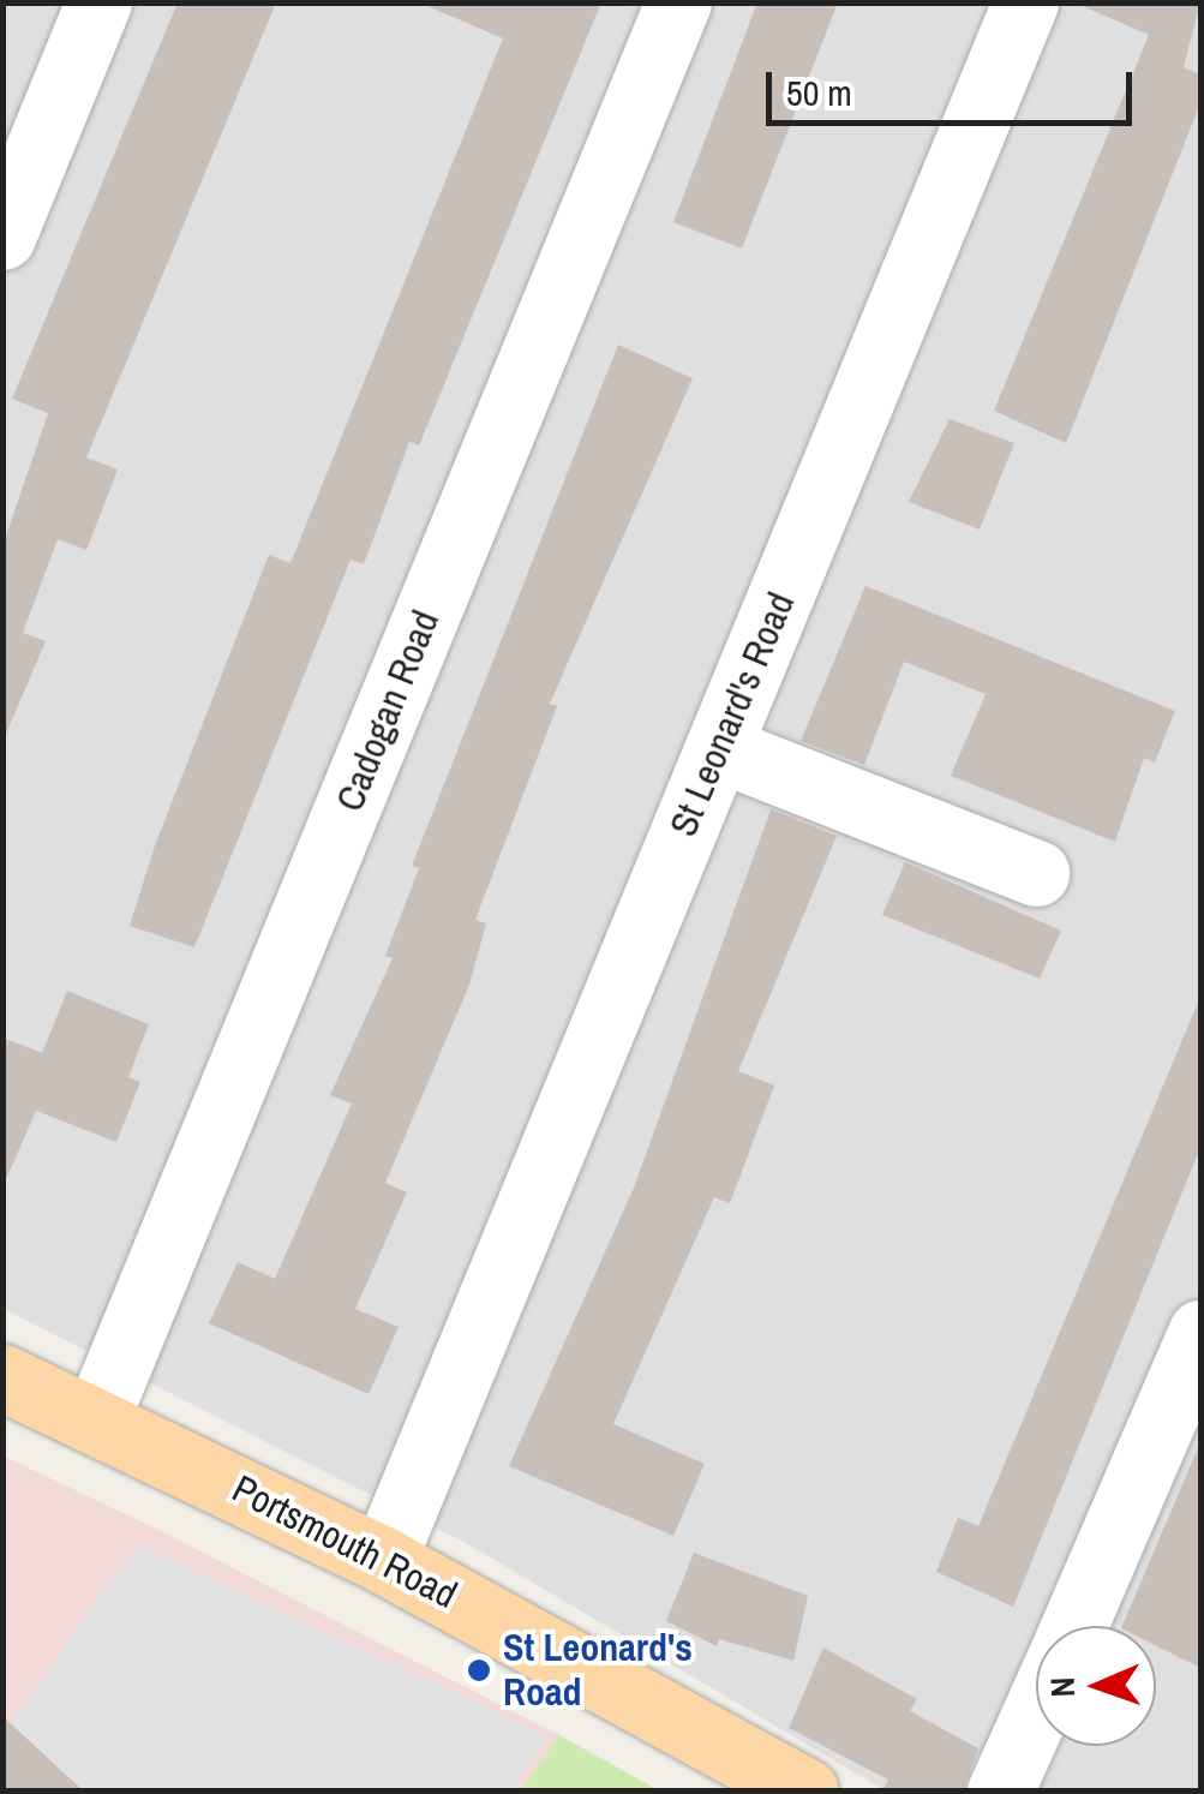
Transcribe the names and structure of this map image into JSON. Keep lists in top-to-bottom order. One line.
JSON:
{"streets":{"main road":["Portsmouth Road"],"street":["Cadogan Road","St Leonard's Road"]},"crossings":[["Cadogan Road","Portsmouth Road"],["St Leonard's Road","Portsmouth Road"]],"places":["St Leonard's Road"],"scale_bar":"50 m","north":"left"}
